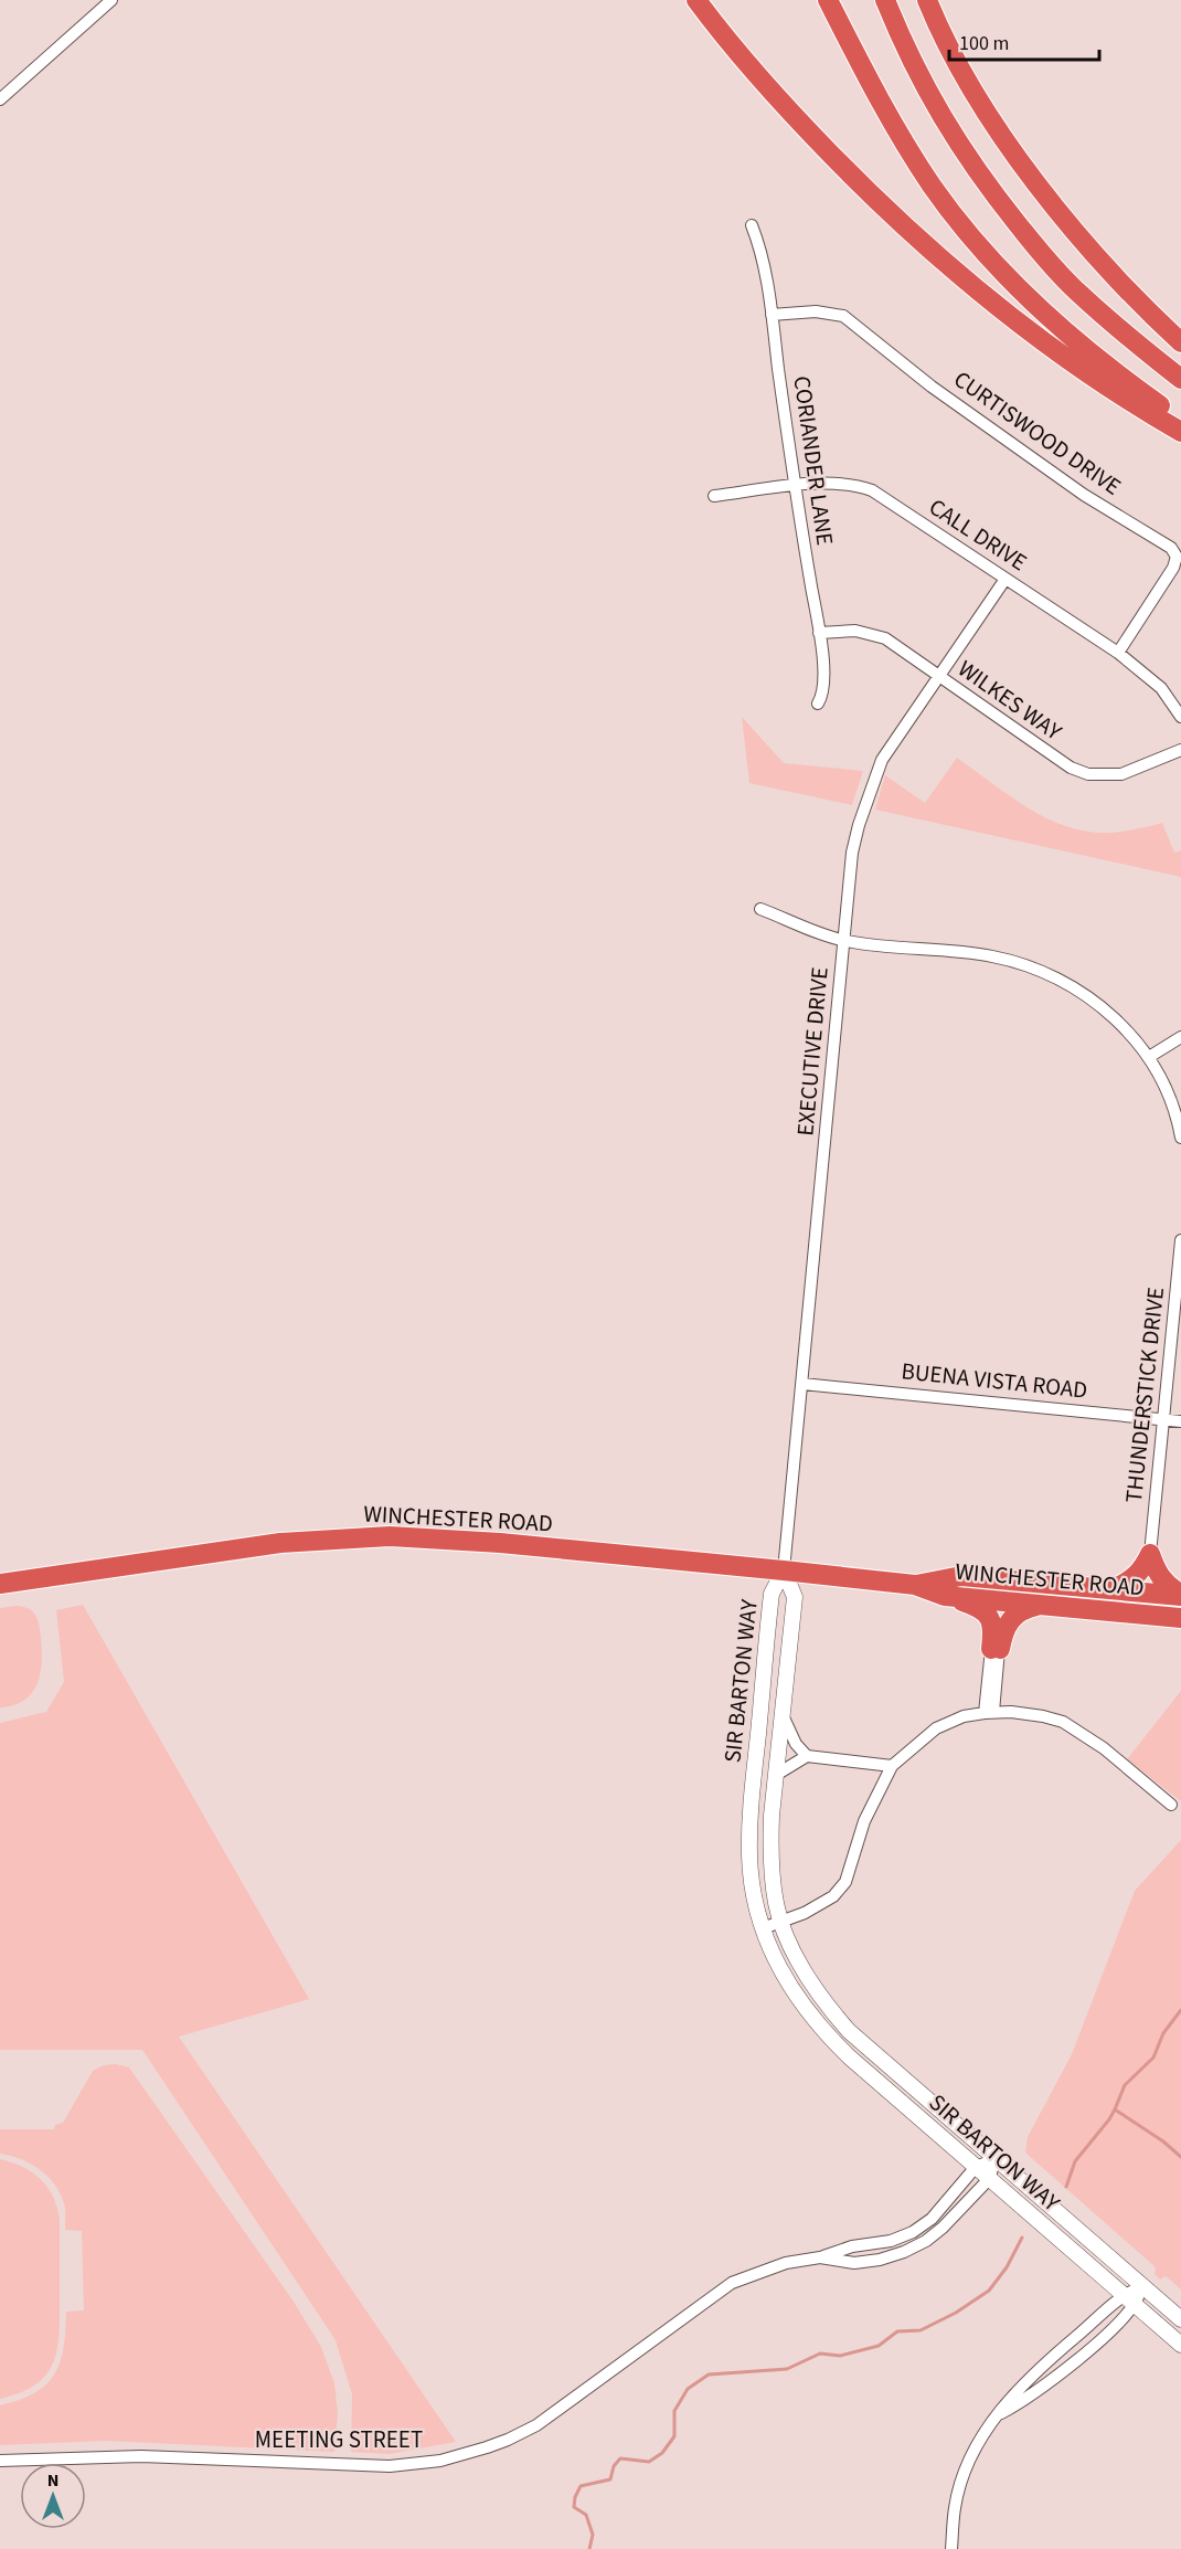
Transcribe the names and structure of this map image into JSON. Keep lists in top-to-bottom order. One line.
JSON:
{"streets":{"highway":["WINCHESTER ROAD"],"main road":["SIR BARTON WAY"],"street":["CURTISWOOD DRIVE","CORIANDER LANE","CALL DRIVE","WILKES WAY","EXECUTIVE DRIVE","BUENA VISTA ROAD","THUNDERSTICK DRIVE","MEETING STREET"]},"crossings":[["CURTISWOOD DRIVE","CORIANDER LANE"],["CURTISWOOD DRIVE","CALL DRIVE"],["CORIANDER LANE","CALL DRIVE"],["CORIANDER LANE","WILKES WAY"],["CALL DRIVE","EXECUTIVE DRIVE"],["WILKES WAY","EXECUTIVE DRIVE"],["EXECUTIVE DRIVE","BUENA VISTA ROAD"],["EXECUTIVE DRIVE","WINCHESTER ROAD"],["EXECUTIVE DRIVE","SIR BARTON WAY"],["BUENA VISTA ROAD","THUNDERSTICK DRIVE"],["WINCHESTER ROAD","SIR BARTON WAY"],["SIR BARTON WAY","MEETING STREET"]],"scale_bar":"100 m","north":"top"}
